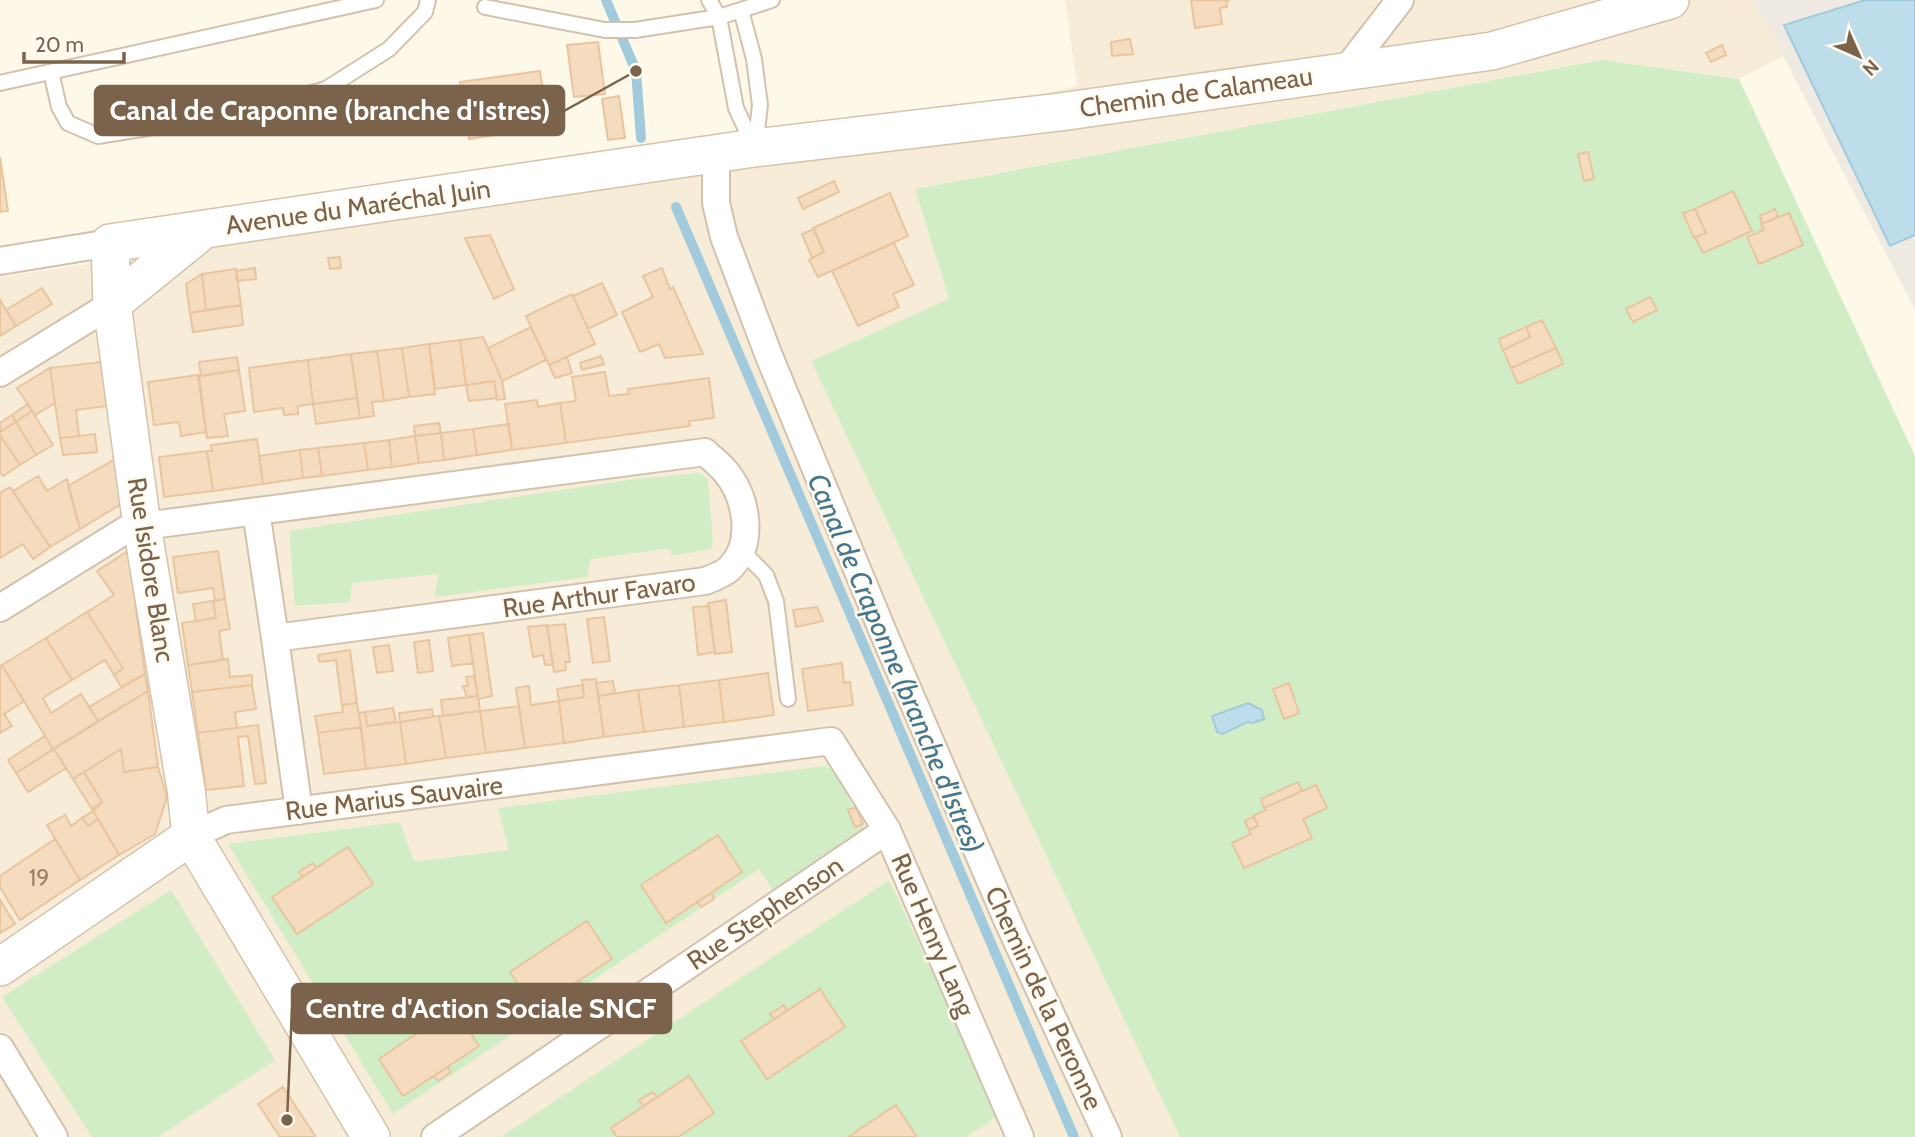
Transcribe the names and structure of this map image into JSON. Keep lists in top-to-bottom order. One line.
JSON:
{"streets":{"main road":["Chemin de Calameau","Avenue du Maréchal Juin","Rue Isidore Blanc","Rue Marius Sauvaire"],"street":["Rue Arthur Favaro","Rue Stephenson","Rue Henry Lang","Chemin de la Peronne"]},"crossings":[["Chemin de Calameau","Avenue du Maréchal Juin"],["Chemin de Calameau","Chemin de la Peronne"],["Avenue du Maréchal Juin","Rue Isidore Blanc"],["Avenue du Maréchal Juin","Chemin de la Peronne"],["Rue Isidore Blanc","Rue Marius Sauvaire"],["Rue Marius Sauvaire","Rue Henry Lang"],["Rue Stephenson","Rue Henry Lang"]],"water":["Canal de Craponne (branche d'Istres)"],"places":["Canal de Craponne (branche d'Istres)","Centre d'Action Sociale SNCF"],"house_numbers":["19"],"scale_bar":"20 m","north":"bottom right"}
